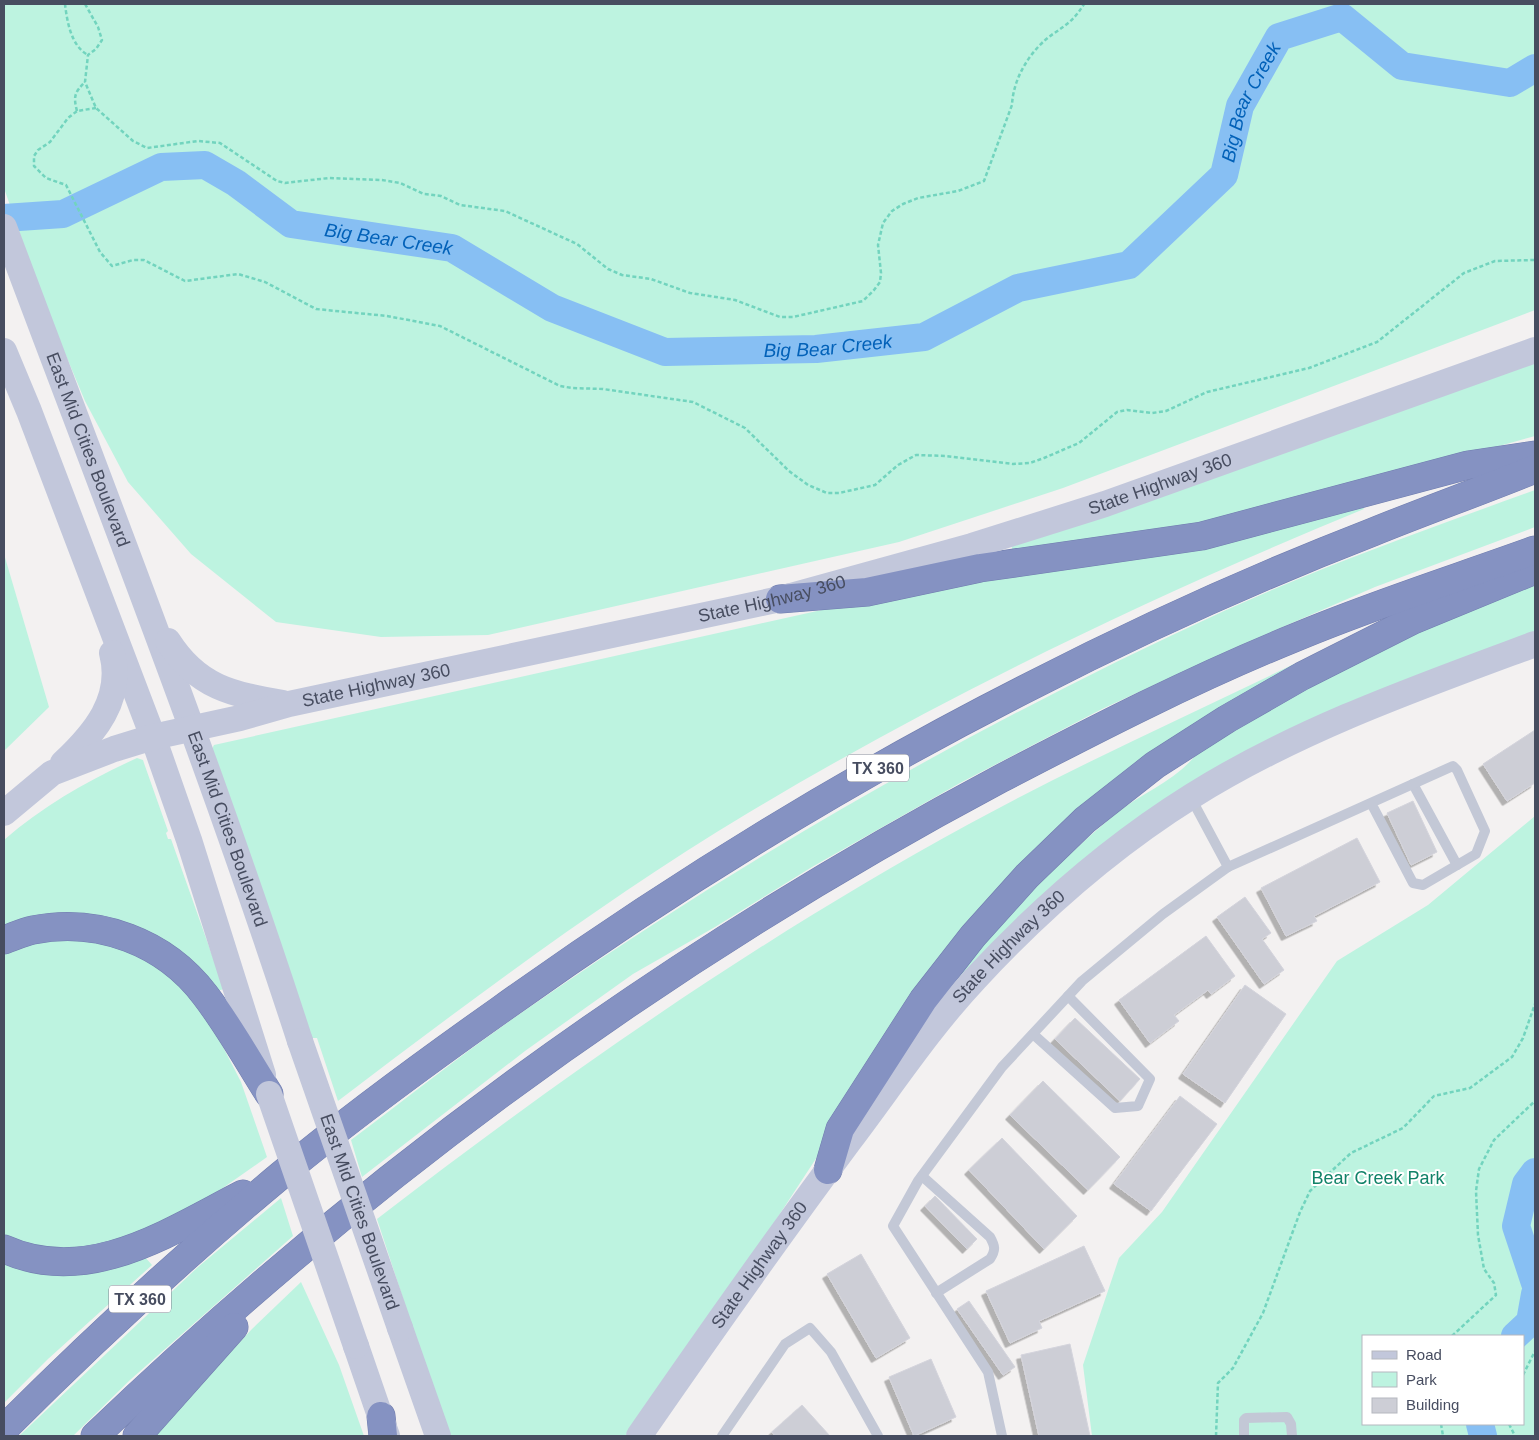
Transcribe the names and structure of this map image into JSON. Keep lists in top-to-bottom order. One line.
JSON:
{"streets":{"highway":["TX 360"],"main road":["East Mid Cities Boulevard","State Highway 360"]},"crossings":[["East Mid Cities Boulevard","State Highway 360"]],"water":["Big Bear Creek"],"parks":["Bear Creek Park"],"legend":["Road","Park","Building"]}
